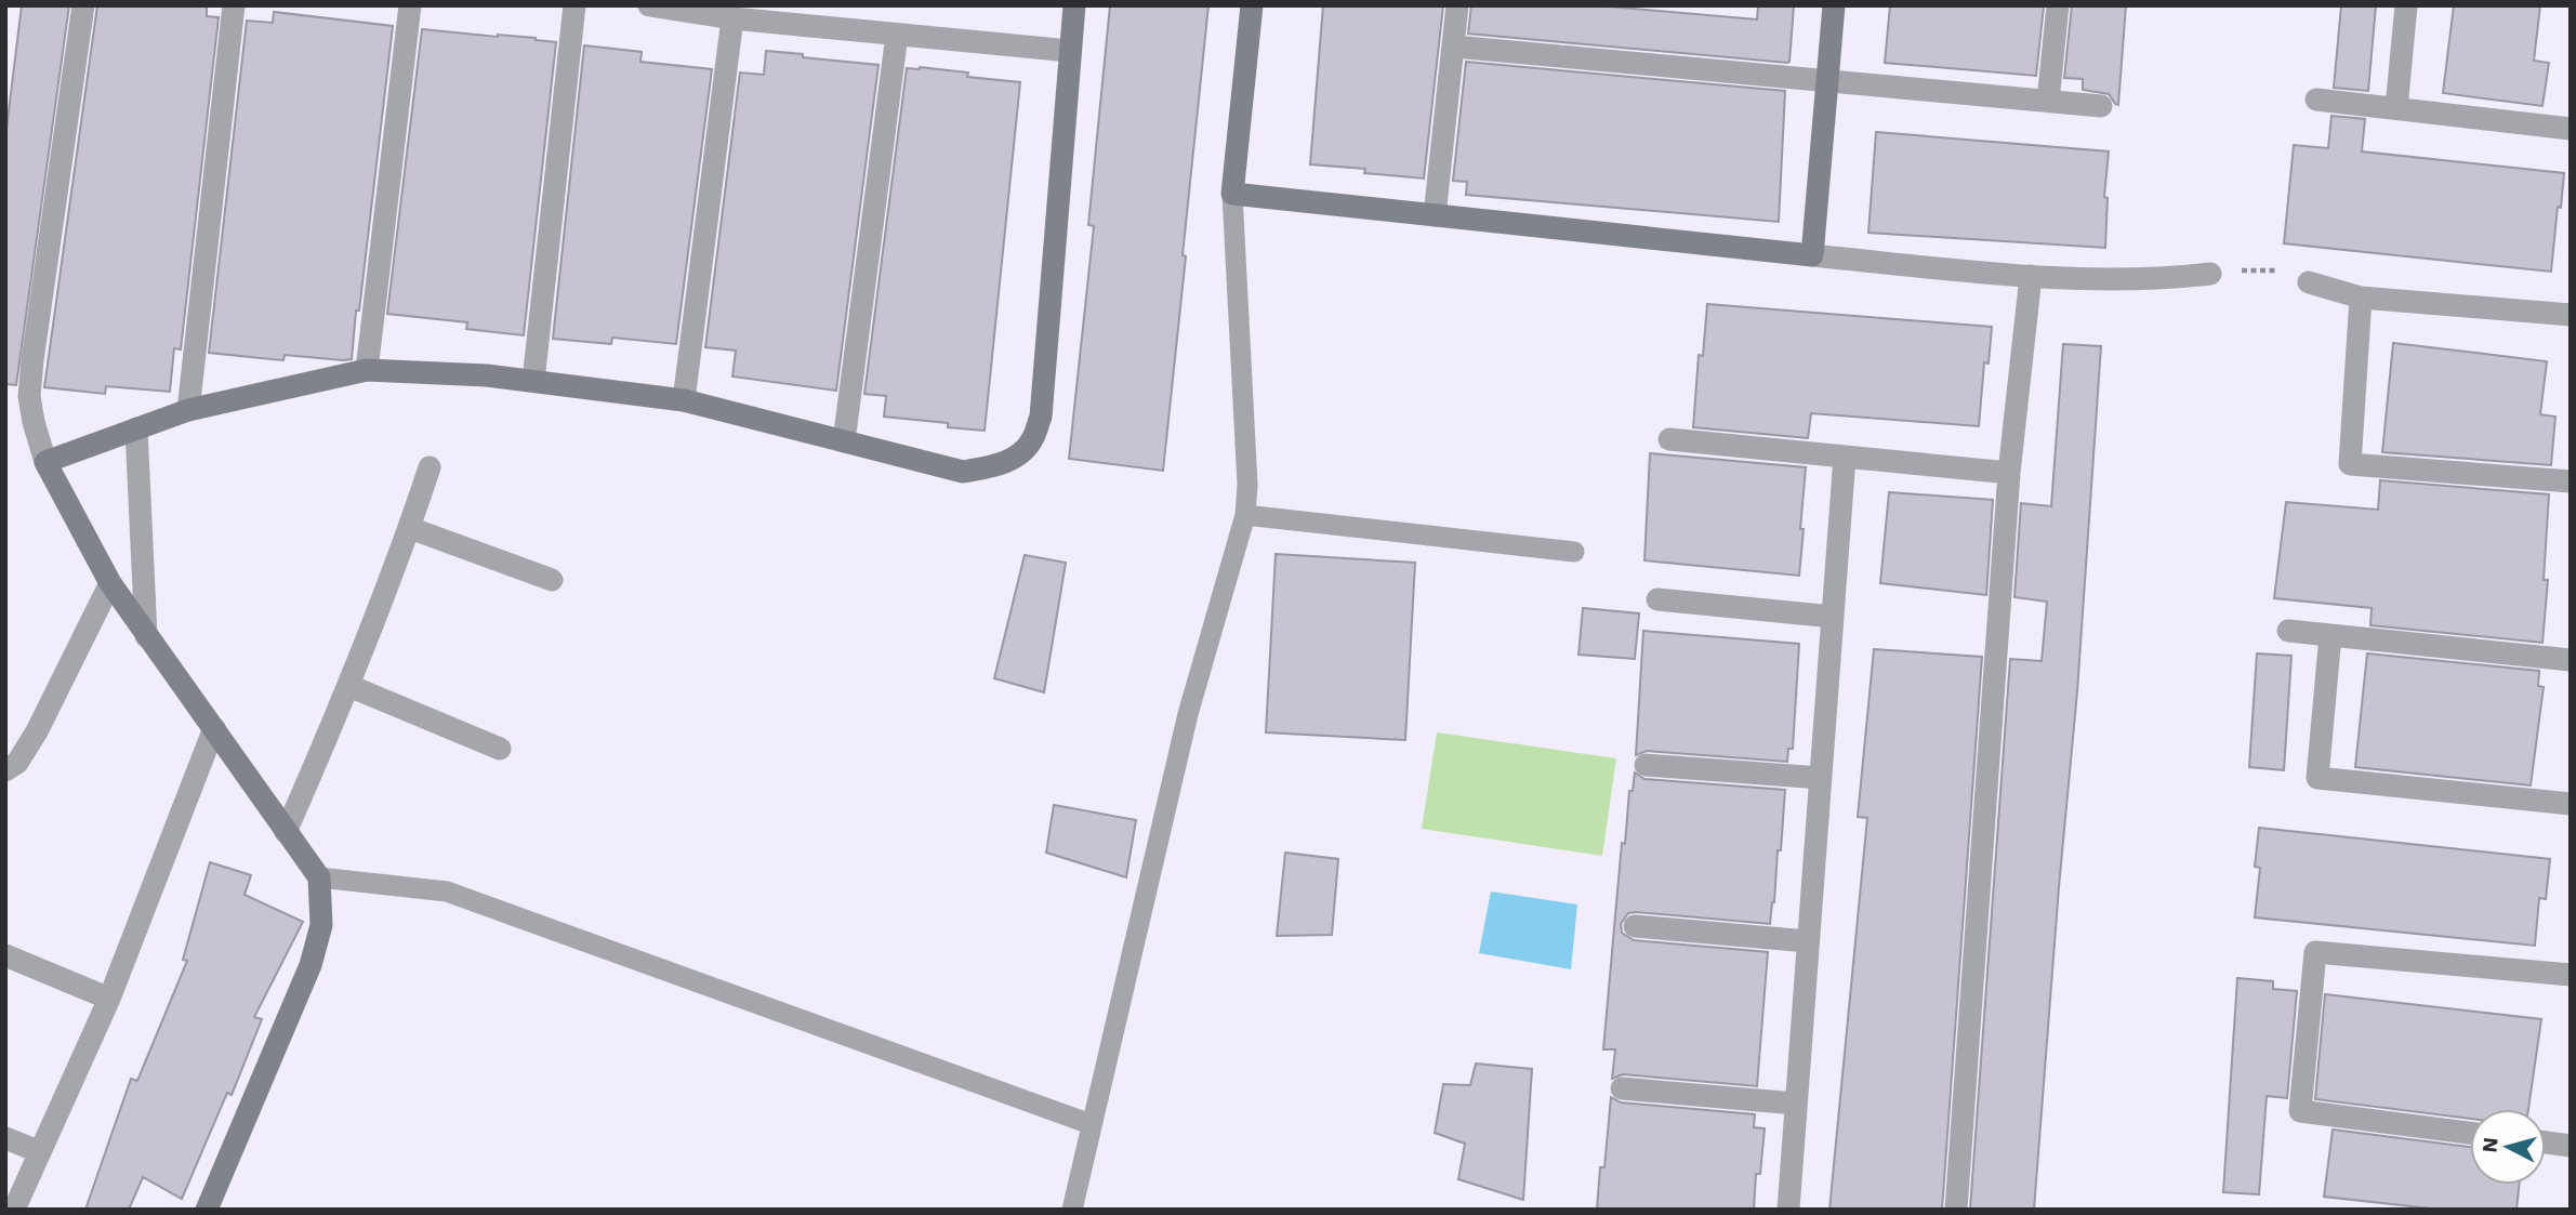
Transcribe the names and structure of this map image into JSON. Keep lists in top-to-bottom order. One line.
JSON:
{"north":"left"}
